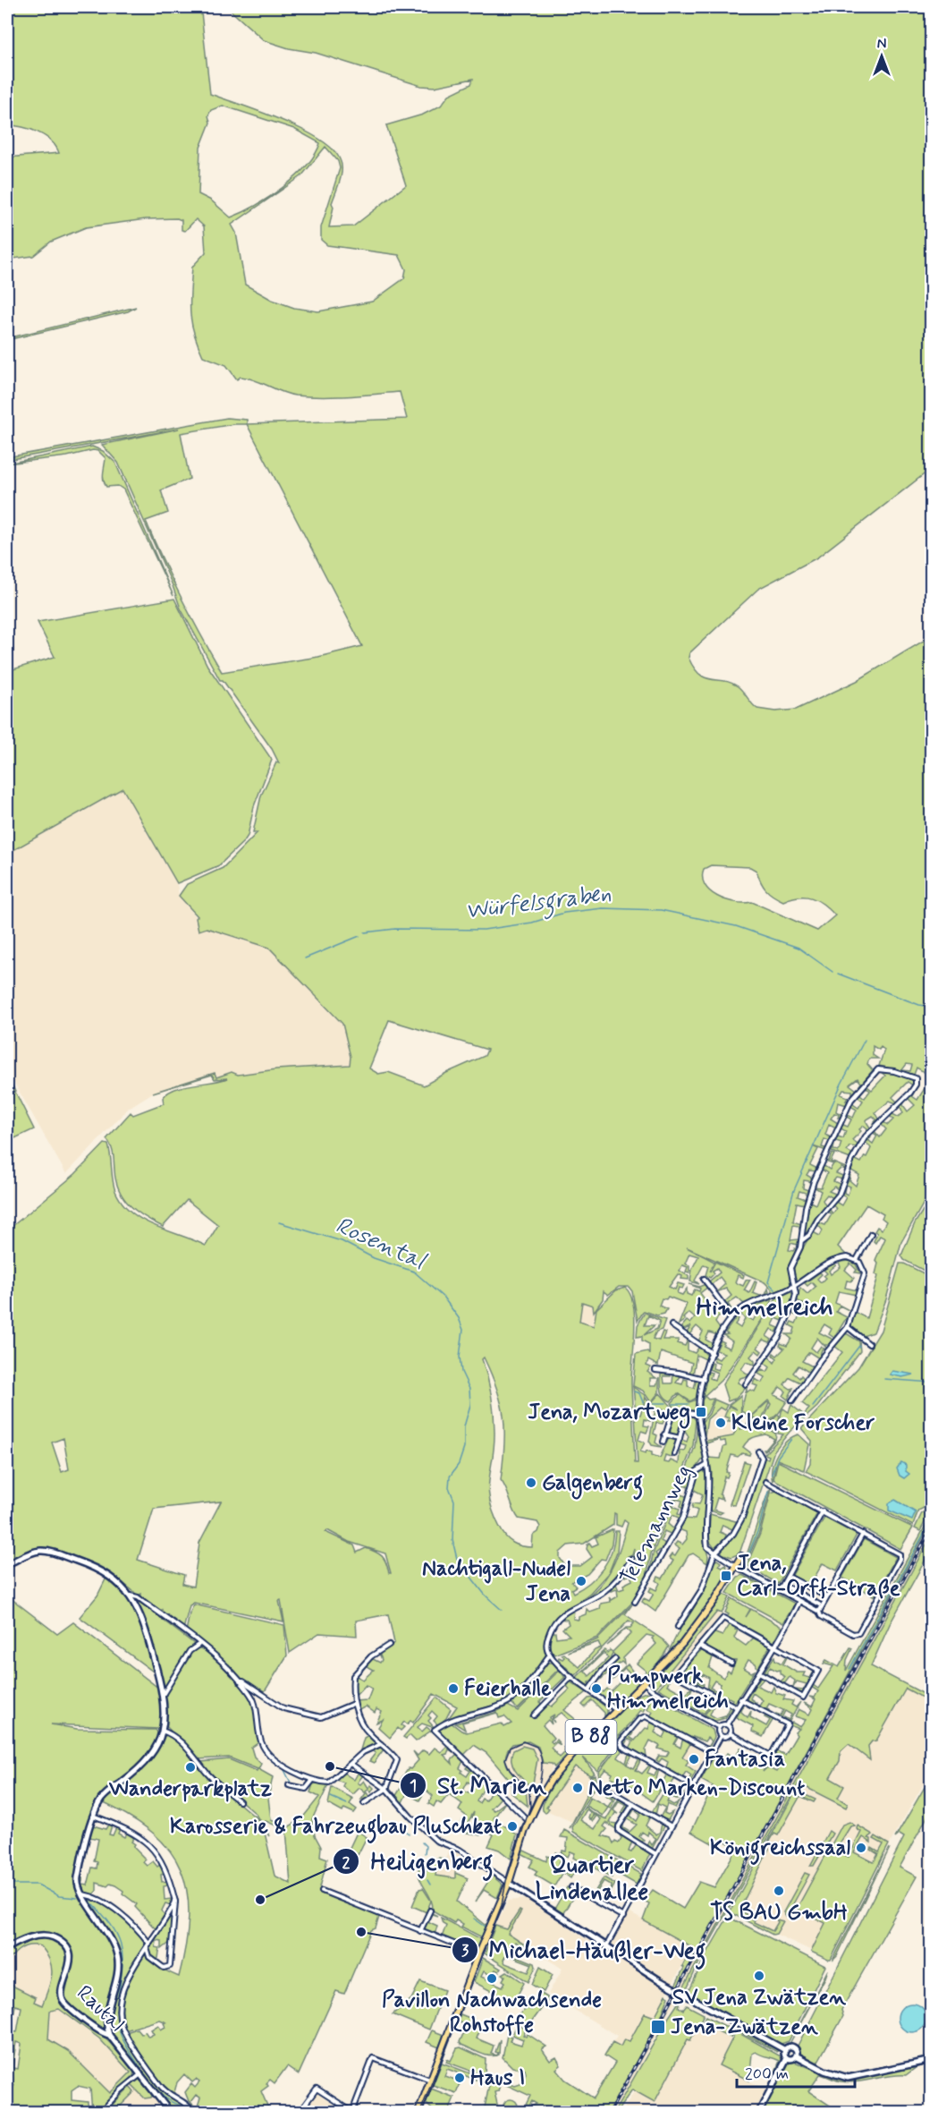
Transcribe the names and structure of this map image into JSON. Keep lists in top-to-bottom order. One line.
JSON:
{"streets":{"main road":["B 88"],"street":["Telemannweg","Rautal"]},"districts":["Himmelreich","Quartier Lindenallee"],"water":["Würfelsgraben","Rosental"],"places":{"transit":["Jena, Mozartweg","Jena, Carl-Orff-Straße","Jena-Zwätzen"],"other":["Kleine Forscher","Galgenberg","Nachtigall-Nudel Jena","Feierhalle","Pumpwerk Himmelreich","Fantasia","St. Marien","Wanderparkplatz","Netto Marken-Discount","Karosserie & Fahrzeugbau Pluschkat","Königreichssaal","TS BAU GmbH","Heiligenberg","Michael-Häußler-Weg","SV Jena Zwätzen","Pavillon Nachwachsende Rohstoffe","Haus I"]},"scale_bar":"200 m","north":"top"}
